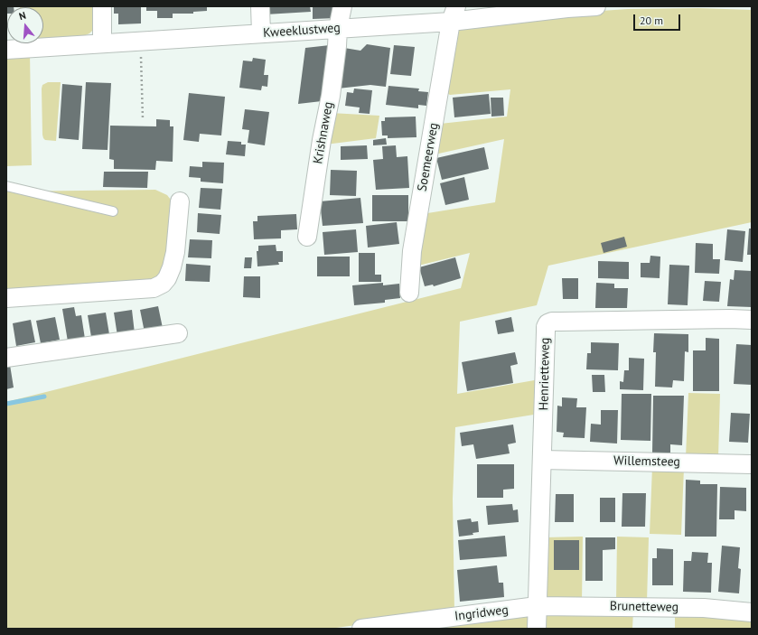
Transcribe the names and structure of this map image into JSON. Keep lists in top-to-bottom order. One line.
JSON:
{"streets":{"street":["Kweeklustweg","Krishnaweg","Soemeerweg","Henrietteweg","Willemsteeg","Brunetteweg","Ingridweg"]},"crossings":[["Kweeklustweg","Krishnaweg"],["Kweeklustweg","Soemeerweg"],["Henrietteweg","Willemsteeg"],["Henrietteweg","Brunetteweg"],["Henrietteweg","Ingridweg"],["Brunetteweg","Ingridweg"]],"scale_bar":"20 m","north":"top"}
